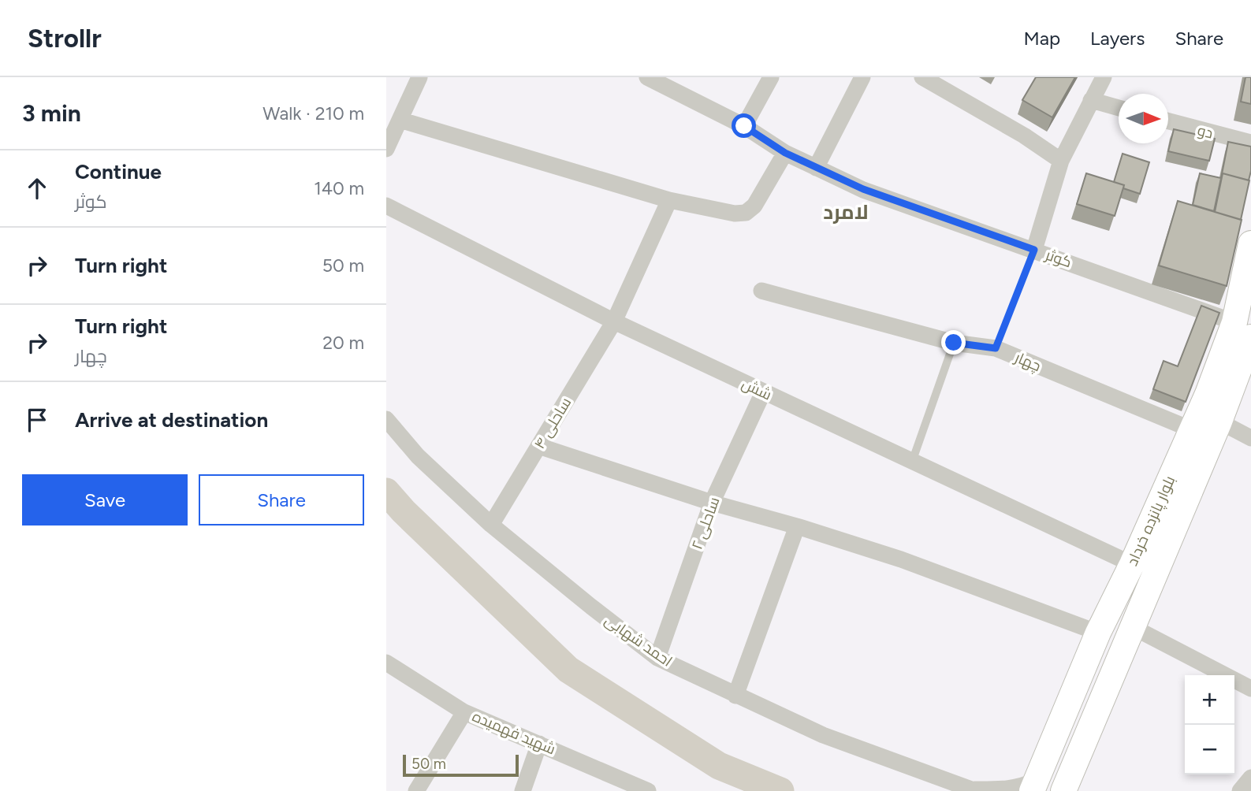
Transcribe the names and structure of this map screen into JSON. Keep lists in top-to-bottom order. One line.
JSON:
{"streets":{"main road":["بلوار پانزده خرداد"],"street":["دو","کوثر","چهار","شش","ساحلی ۴","ساحلی ۲","احمد شهابی","شهید فهمیده"]},"crossings":[["کوثر","بلوار پانزده خرداد"],["چهار","بلوار پانزده خرداد"],["شش","ساحلی ۴"],["شش","بلوار پانزده خرداد"],["شش","ساحلی ۲"],["ساحلی ۴","احمد شهابی"],["بلوار پانزده خرداد","احمد شهابی"],["ساحلی ۲","احمد شهابی"]],"districts":["لامرد"],"scale_bar":"50 m","north":"right","page":{"header":"Strollr","nav":["Map","Layers","Share"],"heading":["3 min","Walk · 210 m"],"list":[["Continue","کوثر","140 m"],["Turn right","50 m"],["Turn right","چهار","20 m"],"Arrive at destination"],"buttons":["Save","Share"],"map_buttons":["+","−"],"scale":"50 m"}}
